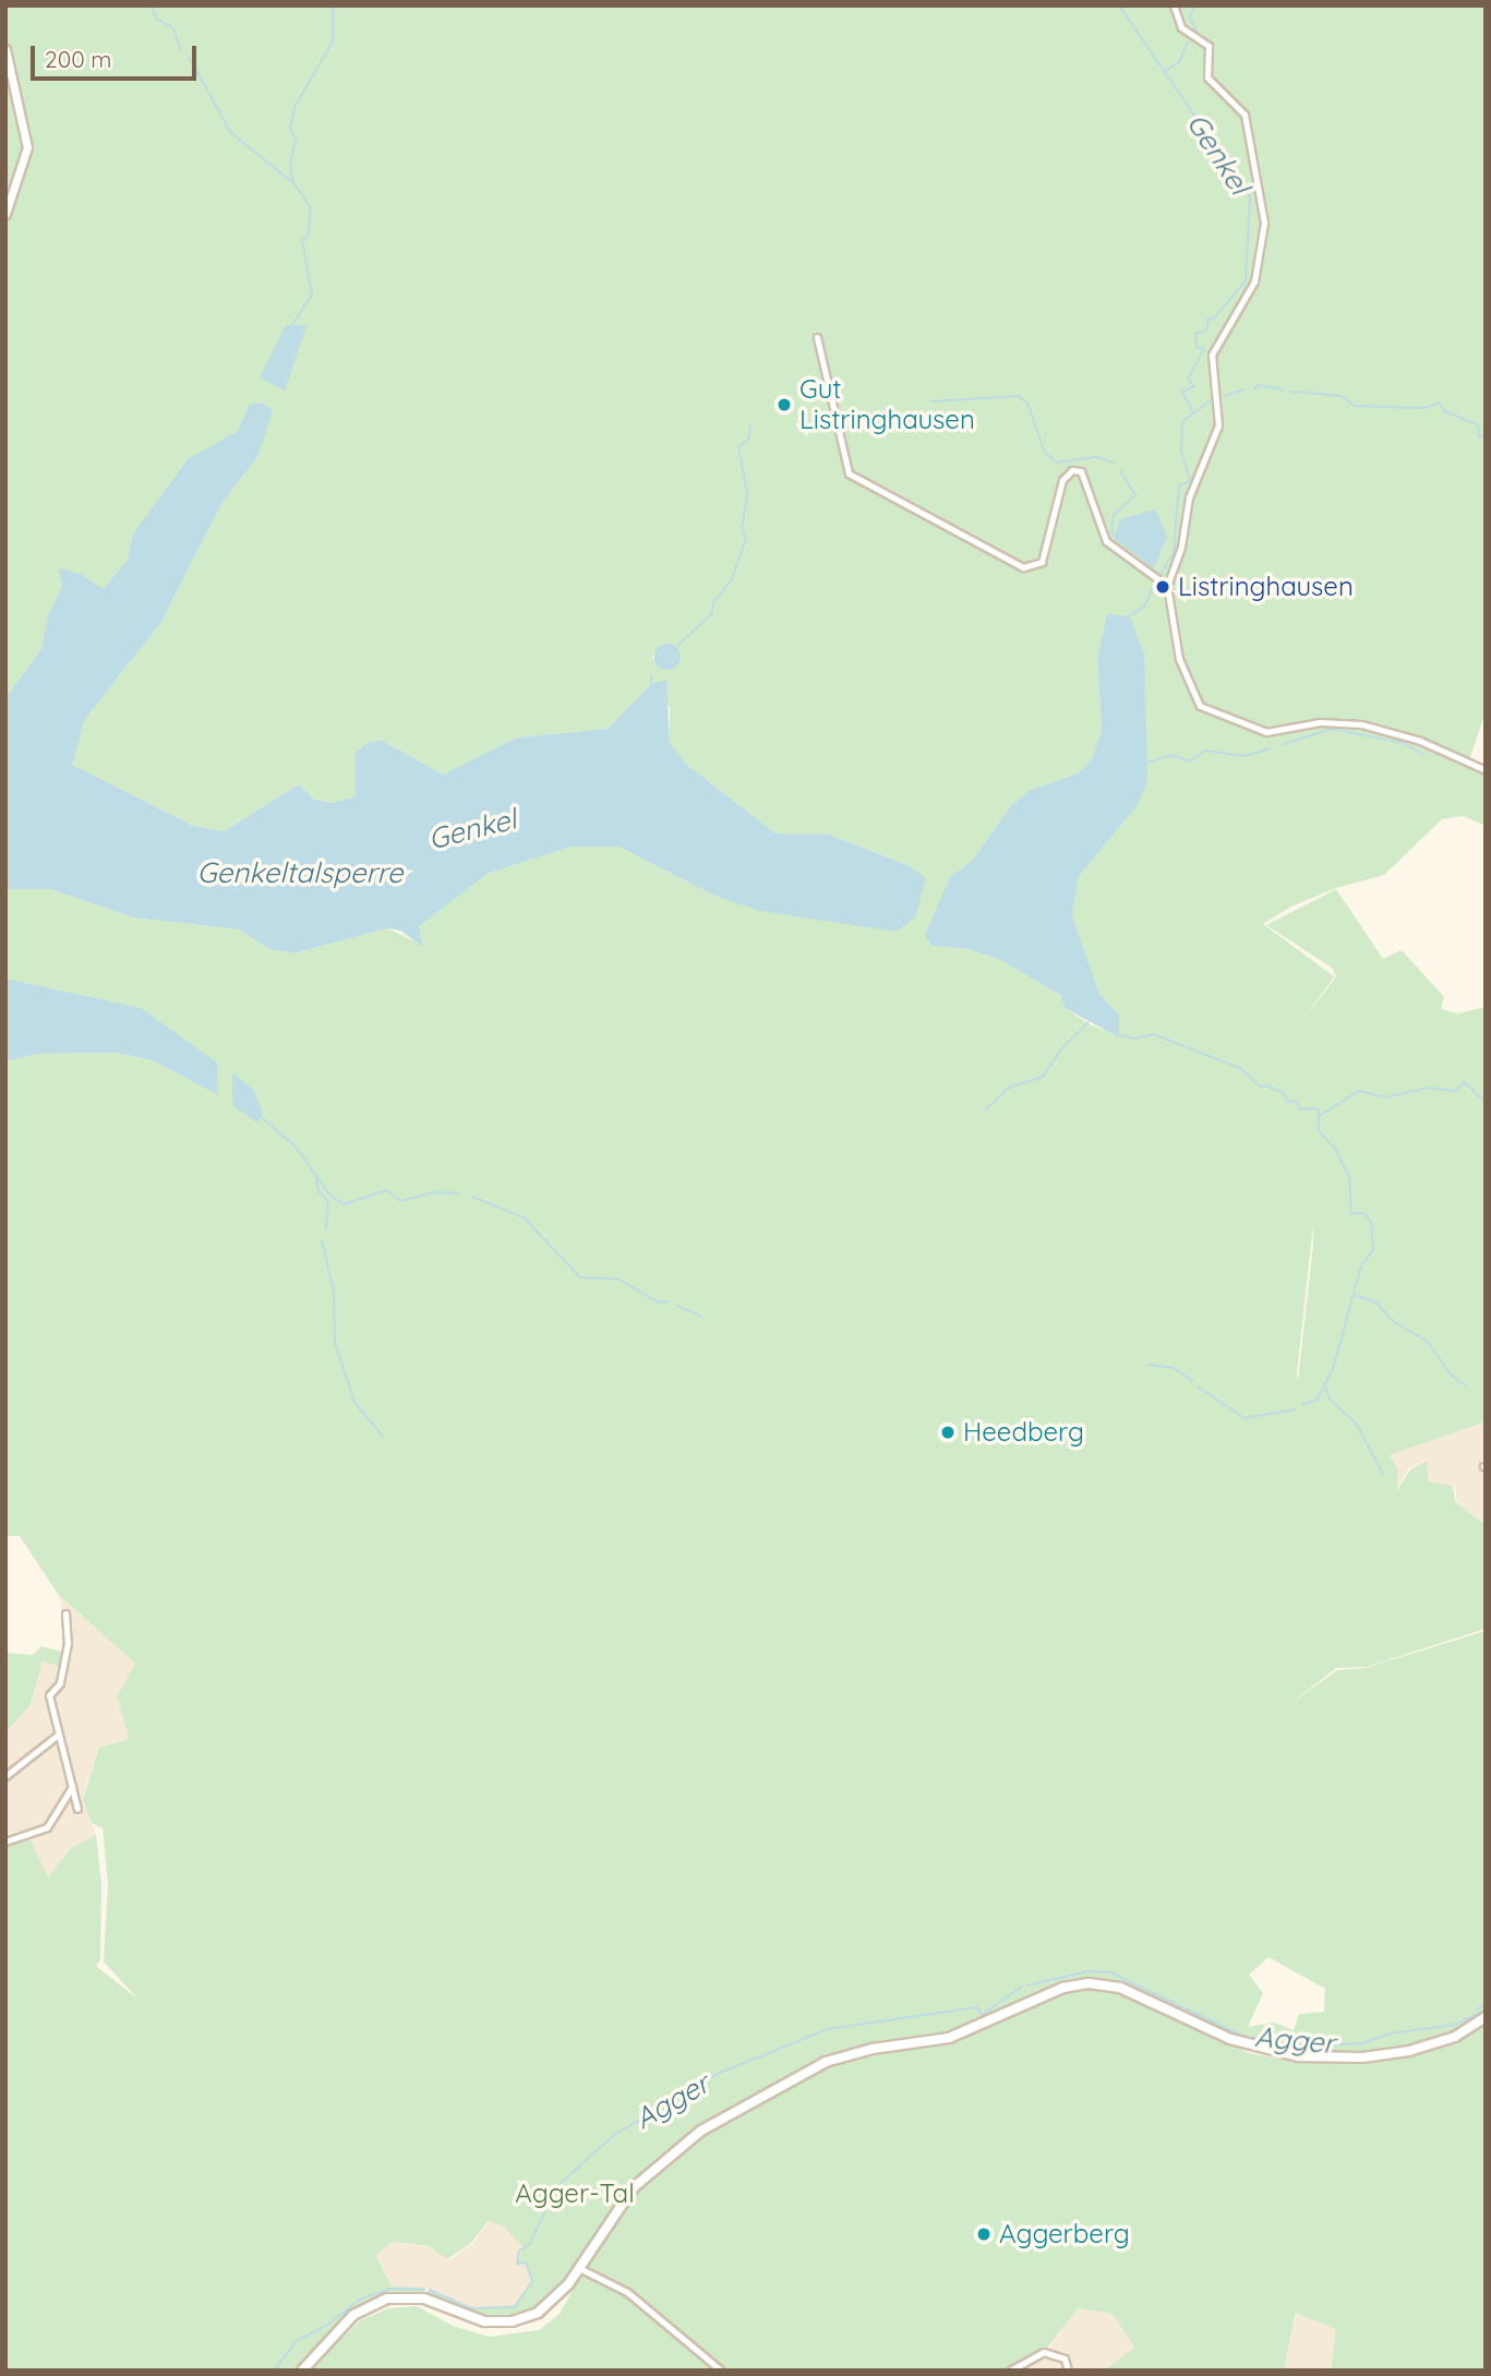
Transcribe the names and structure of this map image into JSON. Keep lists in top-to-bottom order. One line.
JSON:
{"water":["Genkel","Genkeltalsperre","Agger"],"parks":["Agger-Tal"],"places":["Gut Listringhausen","Listringhausen","Heedberg","Aggerberg"],"scale_bar":"200 m"}
